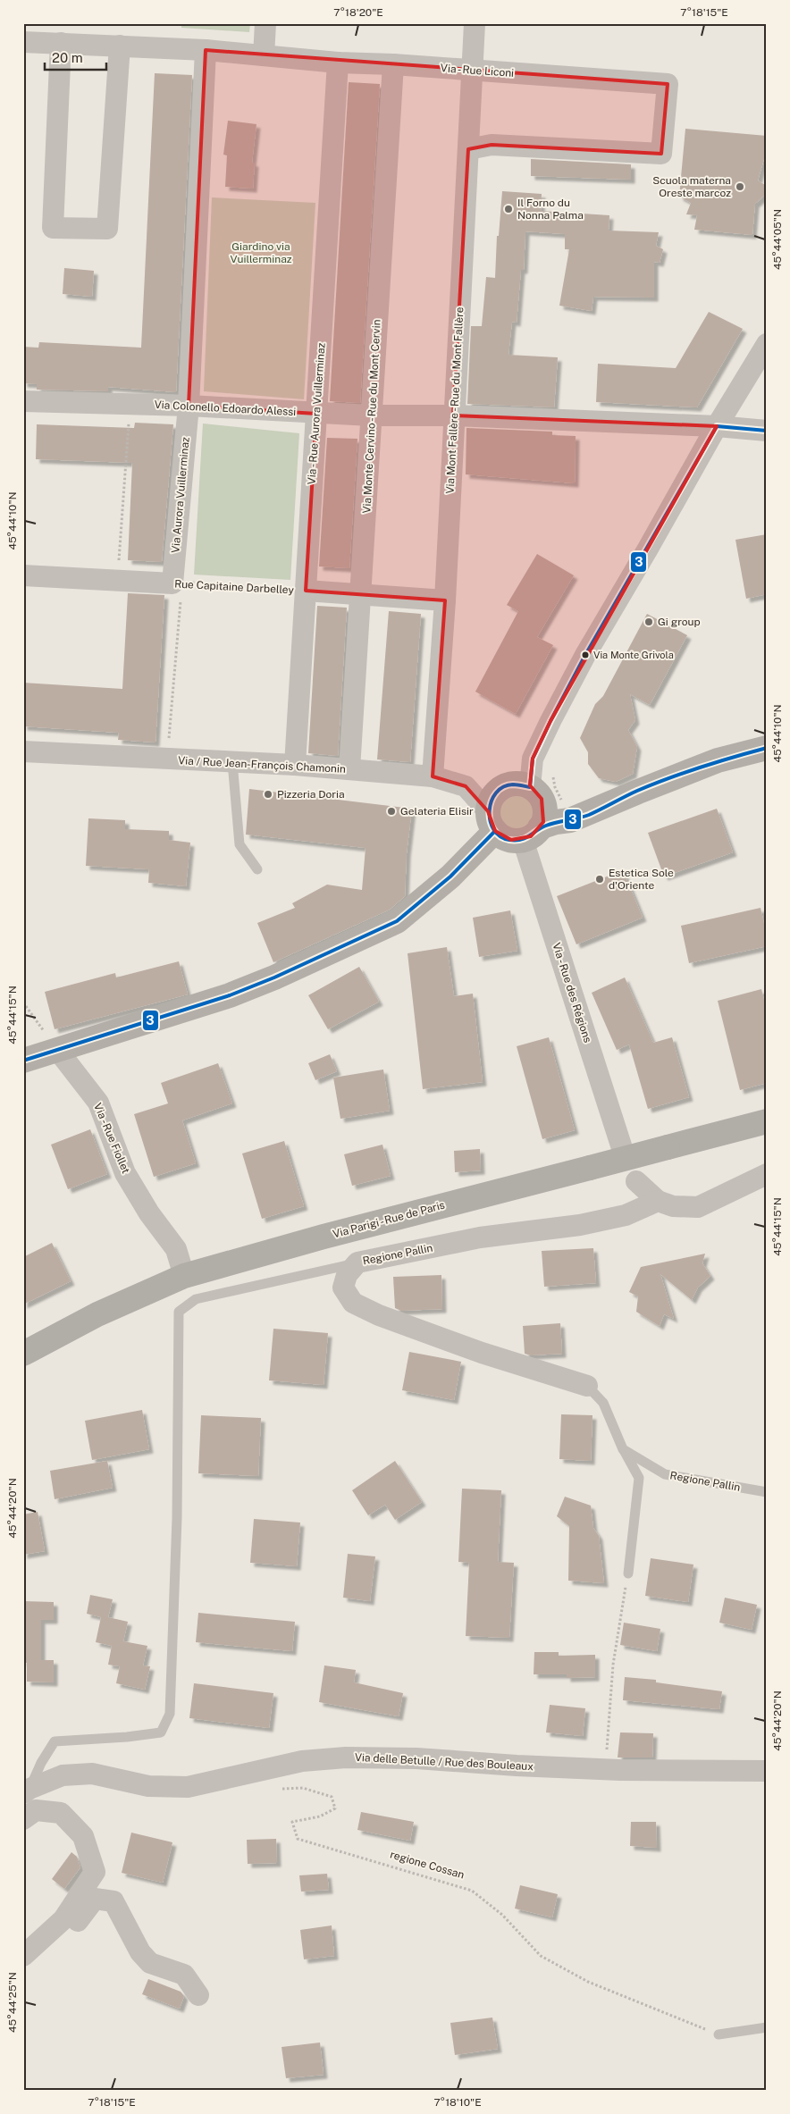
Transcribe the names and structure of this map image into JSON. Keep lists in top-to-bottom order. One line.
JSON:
{"streets":{"main road":["Via Parigi - Rue de Paris"],"street":["Via - Rue Liconi","Via Mont Fallère - Rue du Mont Fallère","Via Colonello Edoardo Alessi","Via - Rue Aurora Vuillerminaz","Via Monte Cervino - Rue du Mont Cervin","Via Aurora Vuillerminaz","Rue Capitaine Darbelley","Via / Rue Jean-François Chamonin","Via - Rue des Régions","Via - Rue Fiollet","Regione Pallin","Via delle Betulle / Rue des Bouleaux"],"path":["regione Cossan"]},"crossings":[["Via - Rue Liconi","Via Mont Fallère - Rue du Mont Fallère"],["Via - Rue Liconi","Via - Rue Aurora Vuillerminaz"],["Via - Rue Liconi","Via Monte Cervino - Rue du Mont Cervin"],["Via Mont Fallère - Rue du Mont Fallère","Via Colonello Edoardo Alessi"],["Via Mont Fallère - Rue du Mont Fallère","Rue Capitaine Darbelley"],["Via Mont Fallère - Rue du Mont Fallère","Via / Rue Jean-François Chamonin"],["Via Colonello Edoardo Alessi","Via - Rue Aurora Vuillerminaz"],["Via Colonello Edoardo Alessi","Via Monte Cervino - Rue du Mont Cervin"],["Via Colonello Edoardo Alessi","Via Aurora Vuillerminaz"],["Via - Rue Aurora Vuillerminaz","Rue Capitaine Darbelley"],["Via - Rue Aurora Vuillerminaz","Via / Rue Jean-François Chamonin"],["Via Monte Cervino - Rue du Mont Cervin","Rue Capitaine Darbelley"],["Via Monte Cervino - Rue du Mont Cervin","Via / Rue Jean-François Chamonin"],["Via Aurora Vuillerminaz","Rue Capitaine Darbelley"],["Via / Rue Jean-François Chamonin","Via - Rue des Régions"],["Via - Rue Fiollet","Via Parigi - Rue de Paris"]],"parks":["Giardino via Vuillerminaz"],"places":["Scuola materna Oreste marcoz","Il Forno du Nonna Palma","Gi group","Via Monte Grivola","Pizzeria Doria","Gelateria Elisir","Estetica Sole d'Oriente"],"lines":["transit line 3"],"scale_bar":"20 m","coordinates":["7°18'20\"E","7°18'15\"E","45°44'05\"N","45°44'10\"N","45°44'15\"N","45°44'20\"N","45°44'25\"N","7°18'10\"E"]}
